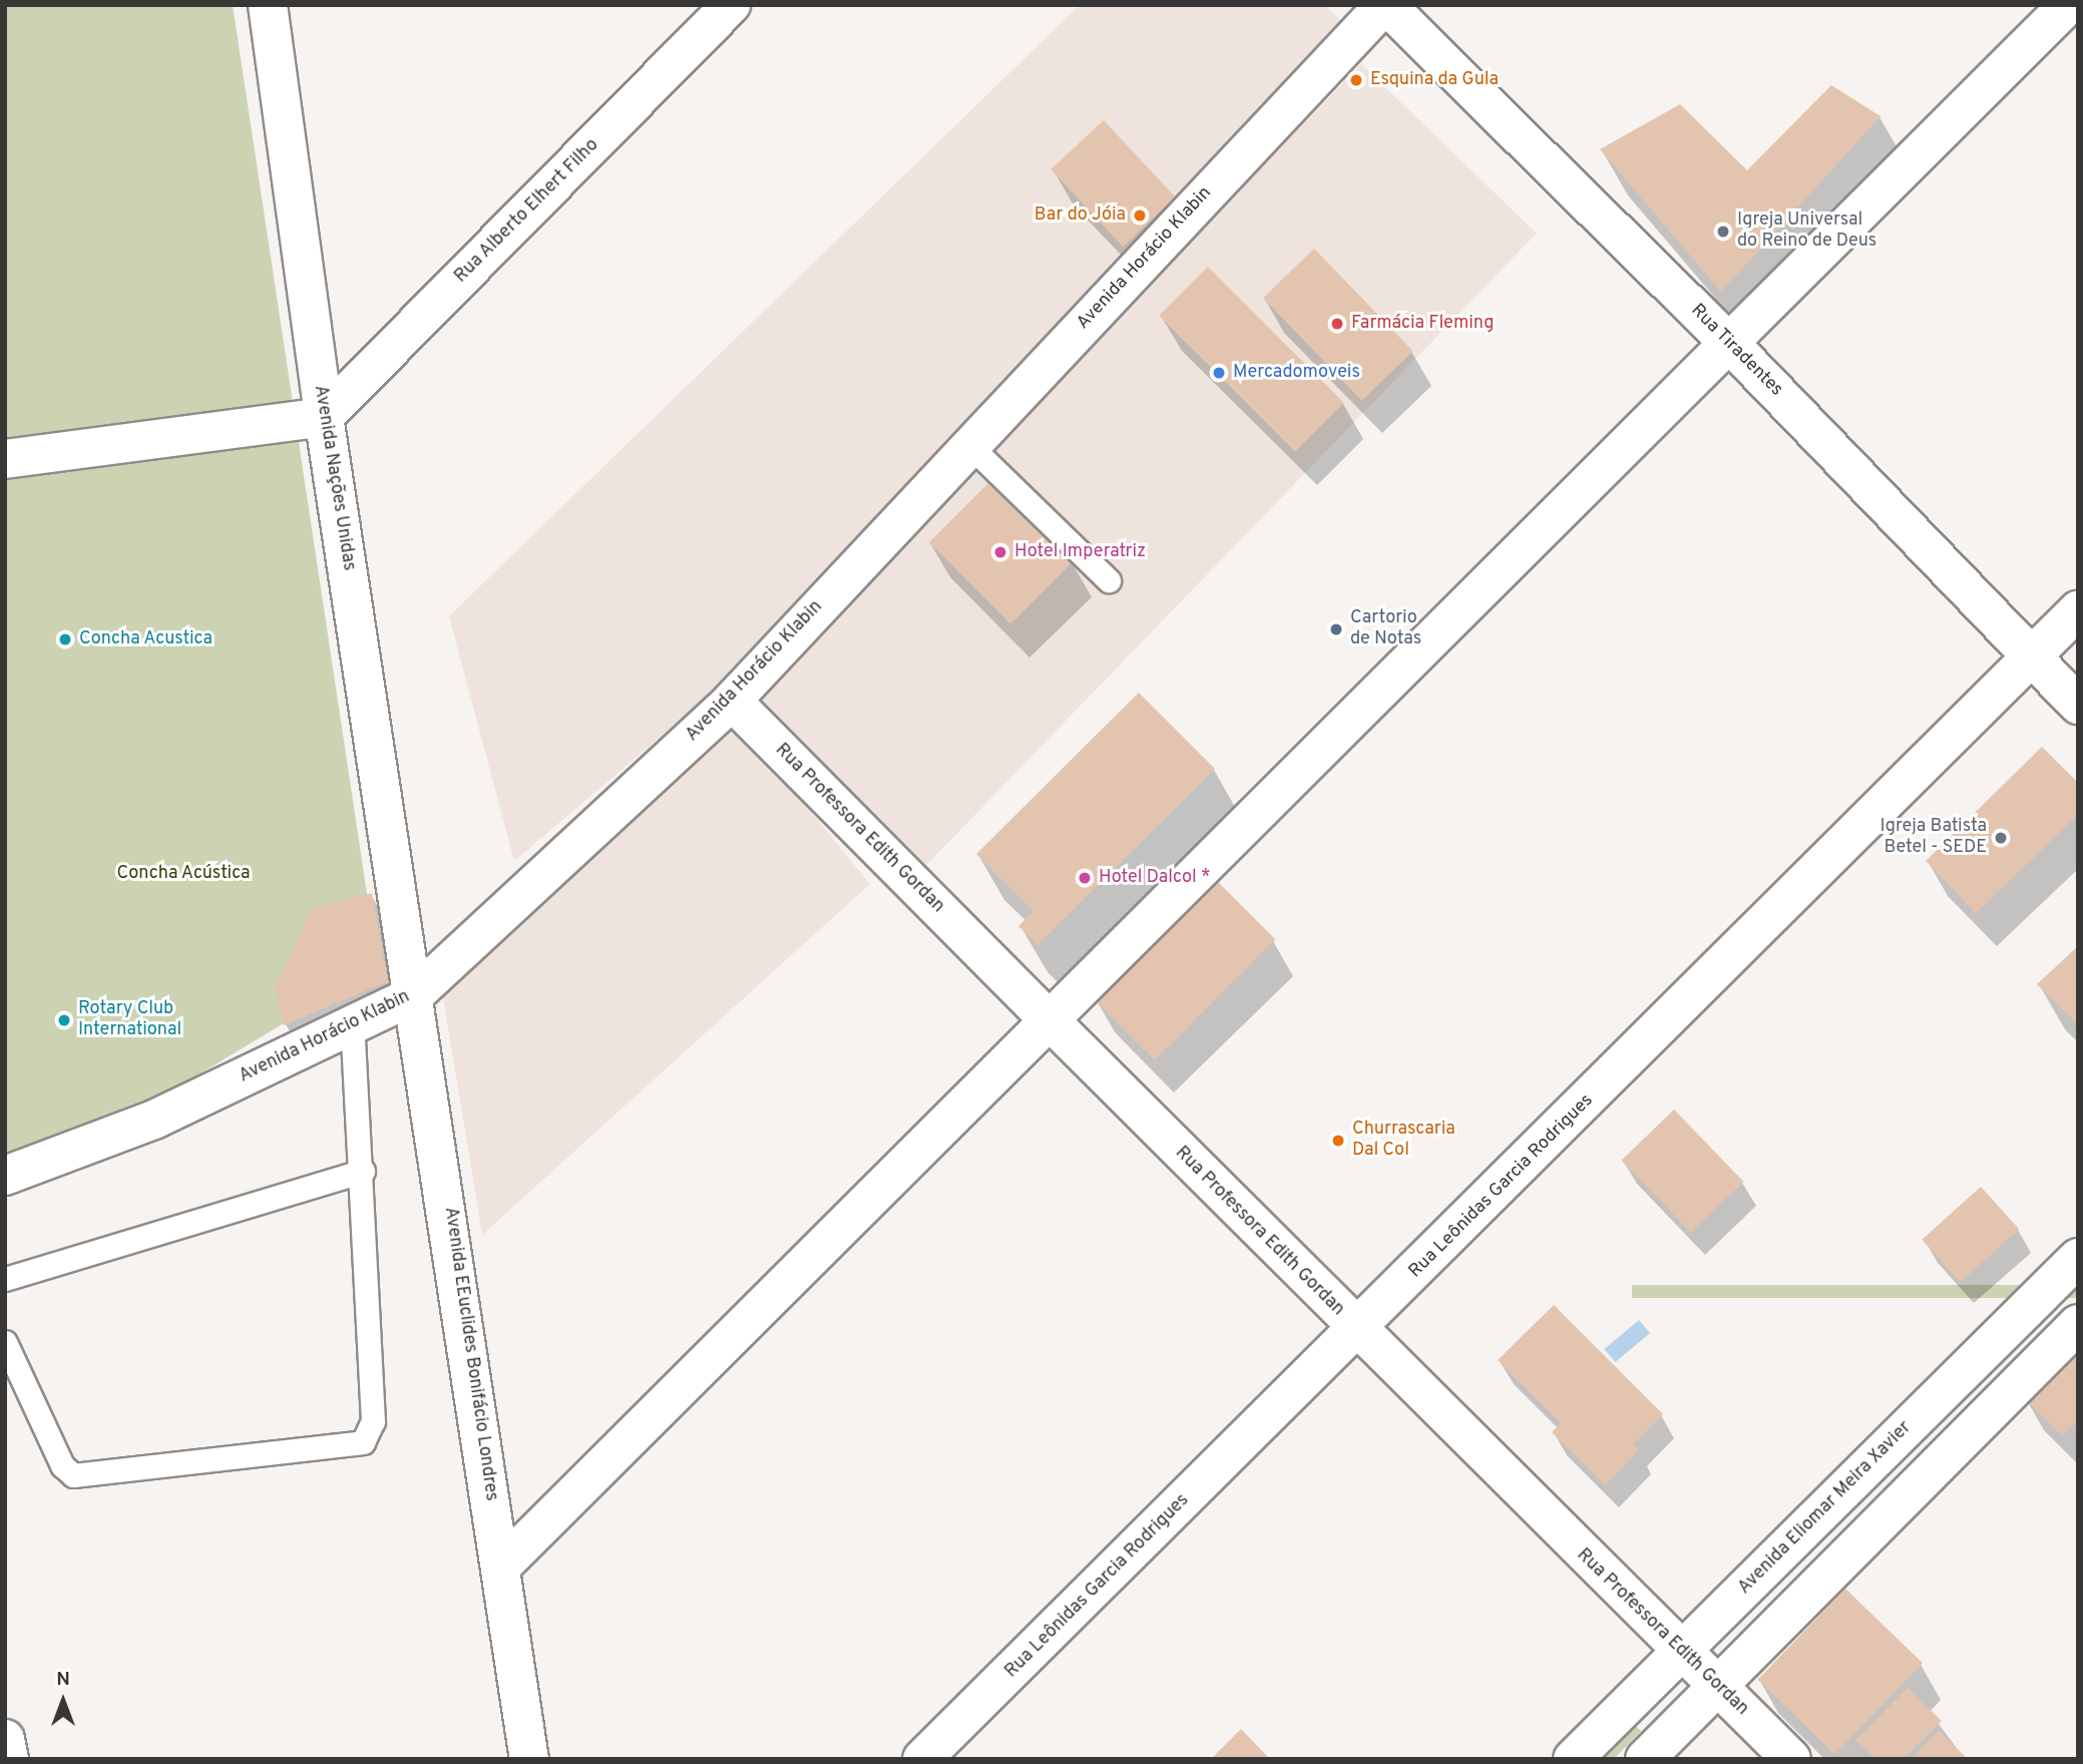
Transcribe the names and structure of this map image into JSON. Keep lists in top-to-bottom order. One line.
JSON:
{"streets":{"street":["Rua Alberto Elhert Filho","Avenida Horácio Klabin","Rua Tiradentes","Avenida Nações Unidas","Rua Professora Edith Gordan","Rua Leônidas Garcia Rodrigues","Avenida EEuclides Bonifácio Londres","Avenida Eliomar Meira Xavier"]},"crossings":[["Rua Alberto Elhert Filho","Avenida Nações Unidas"],["Avenida Horácio Klabin","Rua Tiradentes"],["Avenida Horácio Klabin","Rua Professora Edith Gordan"],["Avenida Horácio Klabin","Avenida EEuclides Bonifácio Londres"],["Rua Tiradentes","Rua Leônidas Garcia Rodrigues"],["Avenida Nações Unidas","Avenida EEuclides Bonifácio Londres"],["Rua Professora Edith Gordan","Rua Leônidas Garcia Rodrigues"],["Rua Professora Edith Gordan","Avenida Eliomar Meira Xavier"]],"parks":["Concha Acústica"],"places":["Esquina da Gula","Bar do Jóia","Igreja Universal do Reino de Deus","Farmácia Fleming","Mercadomoveis","Hotel Imperatriz","Cartorio de Notas","Concha Acustica","Igreja Batista Betel - SEDE","Hotel Dalcol *","Rotary Club International","Churrascaria Dal Col"],"north":"top"}
